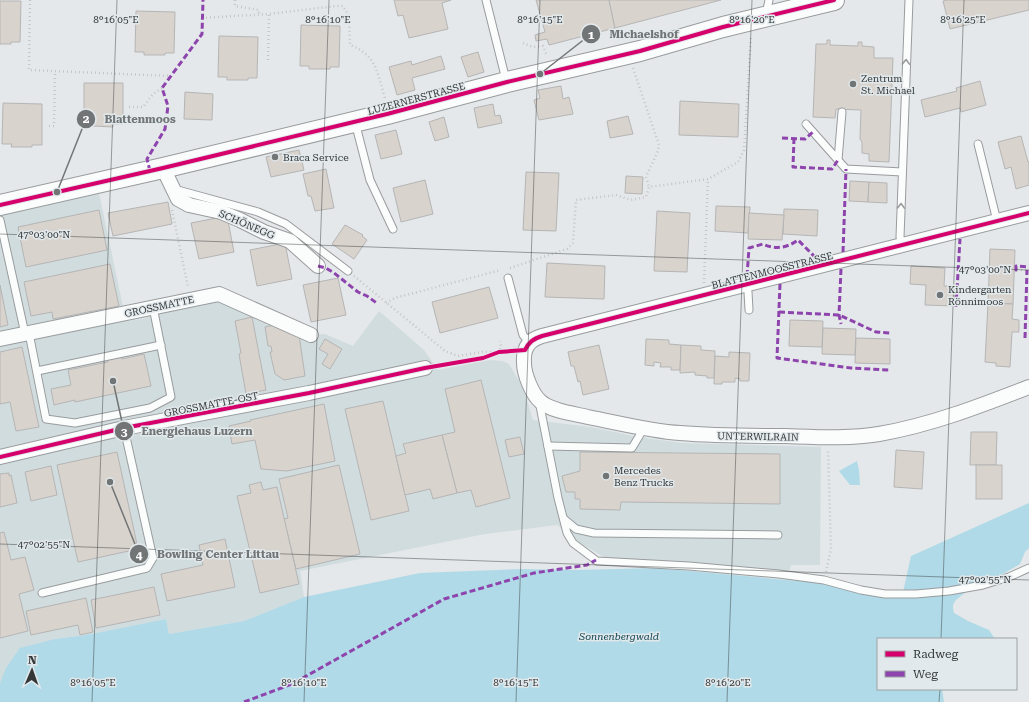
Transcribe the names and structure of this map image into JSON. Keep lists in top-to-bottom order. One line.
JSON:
{"streets":{"main road":["LUZERNERSTRASSE"],"street":["SCHÖNEGG","BLATTENMOOSSTRASSE","GROSSMATTE","GROSSMATTE-OST","UNTERWILRAIN"]},"parks":["Sonnenbergwald"],"places":["Michaelshof","Zentrum St. Michael","Braca Service","Blattenmoos","Kindergarten Rönnimoos","Energiehaus Luzern","Mercedes Benz Trucks","Bowling Center Littau"],"legend":["Radweg","Weg"],"north":"top","coordinates":["8°16'05\"E","8°16'10\"E","8°16'15\"E","8°16'20\"E","8°16'25\"E","47°03'00\"N","47°02'55\"N"]}
